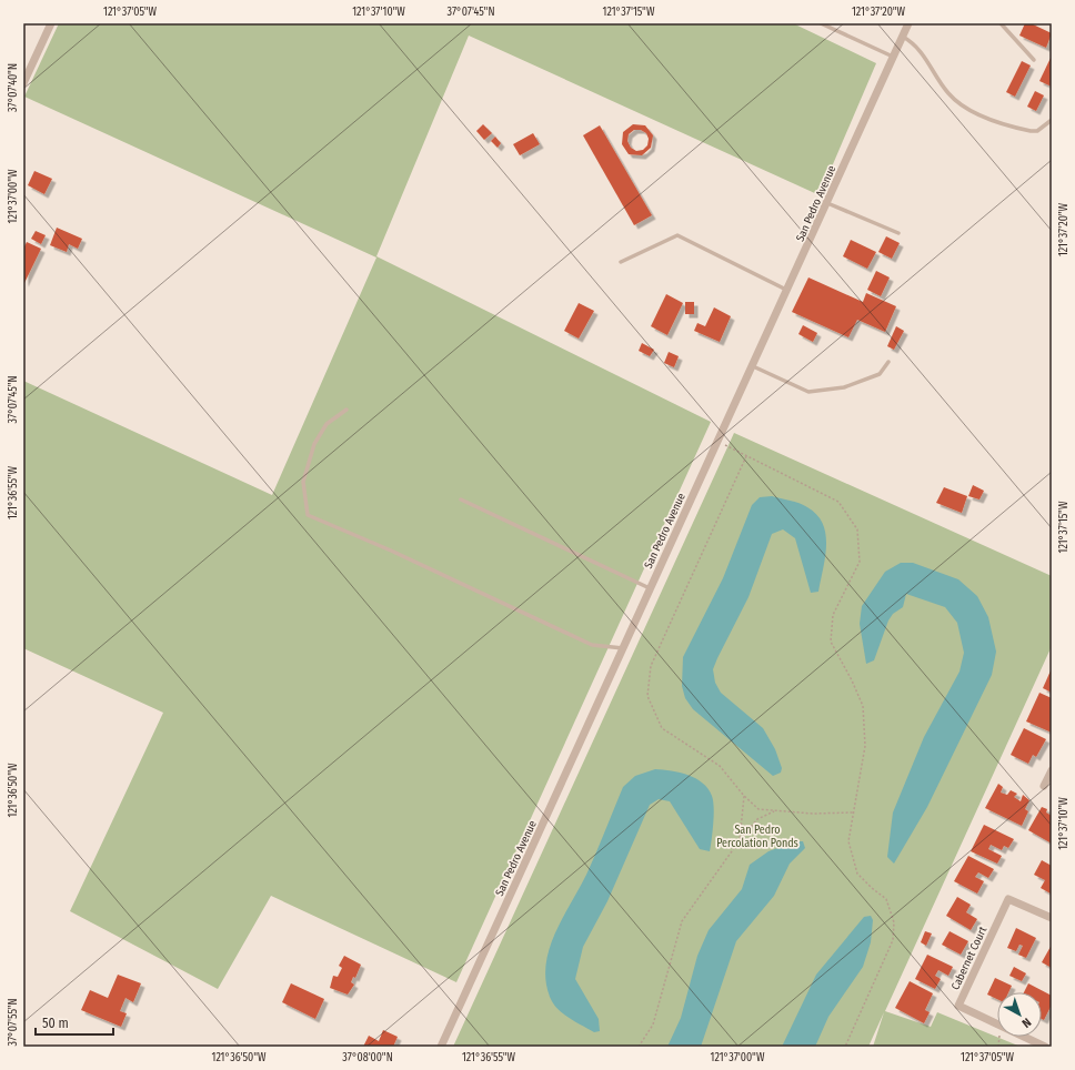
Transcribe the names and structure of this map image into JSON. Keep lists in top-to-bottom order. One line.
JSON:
{"streets":{"street":["San Pedro Avenue","Cabernet Court"]},"parks":["San Pedro Percolation Ponds"],"scale_bar":"50 m","north":"bottom right","coordinates":["121°37'05\"W","121°37'10\"W","37°07'45\"N","121°37'15\"W","121°37'20\"W","37°07'40\"N","121°37'00\"W","121°36'55\"W","121°36'50\"W","37°07'55\"N","37°08'00\"N"]}
